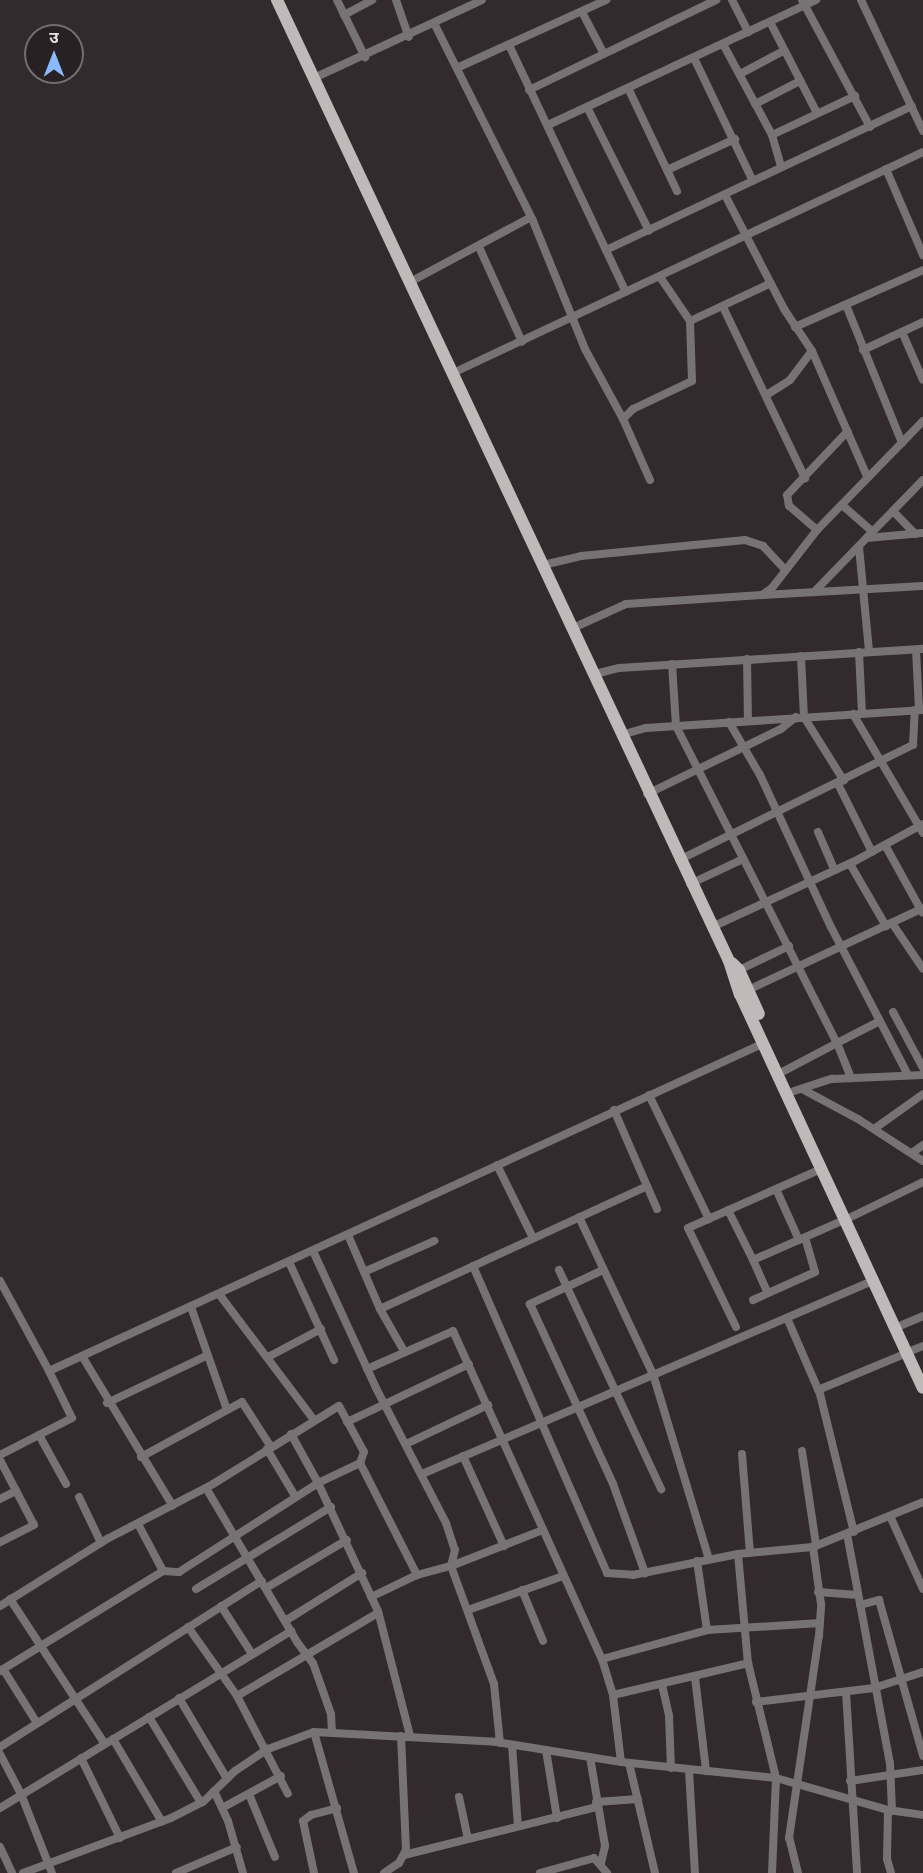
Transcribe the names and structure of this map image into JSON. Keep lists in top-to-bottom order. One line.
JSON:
{"north":"top"}
